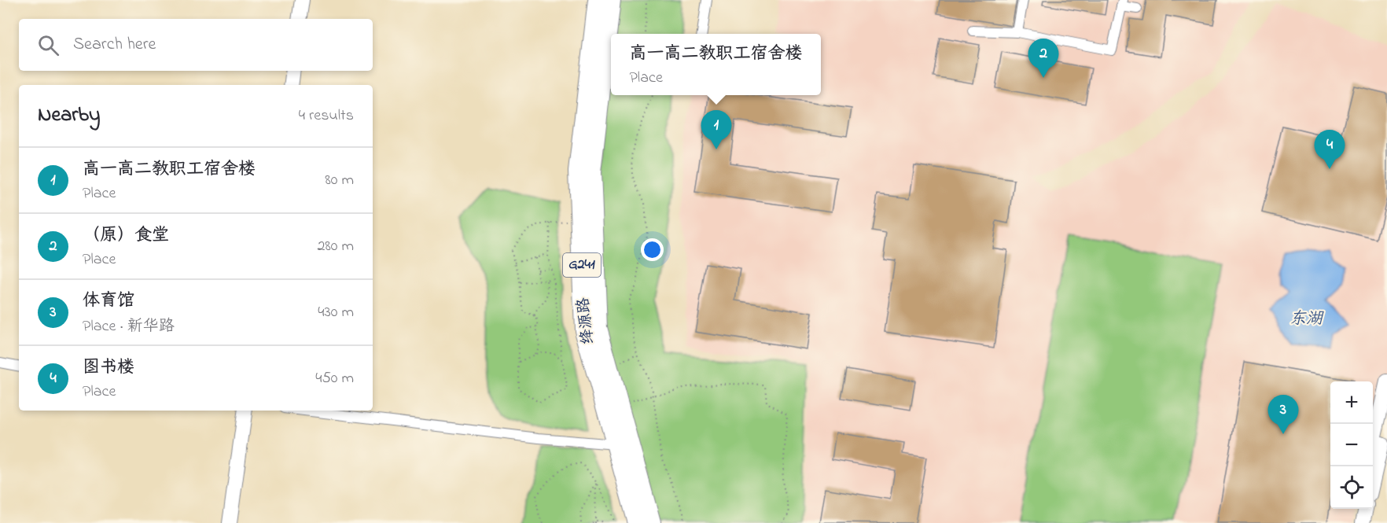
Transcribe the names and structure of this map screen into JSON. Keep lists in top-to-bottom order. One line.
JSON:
{"streets":{"highway":["G241","绛源路"]},"water":["东湖"],"page":{"search":"Search here","popup":["高一高二教职工宿舍楼","Place"],"pins":["2","1","4","3"],"heading":["Nearby","4 results"],"list":[{"mark":"1","name":"高一高二教职工宿舍楼","note":"Place","value":"80 m"},{"mark":"2","name":"（原）食堂","note":"Place","value":"280 m"},{"mark":"3","name":"体育馆","note":"Place · 新华路","value":"430 m"},{"mark":"4","name":"图书楼","note":"Place","value":"450 m"}],"map_buttons":["+","−"]}}
